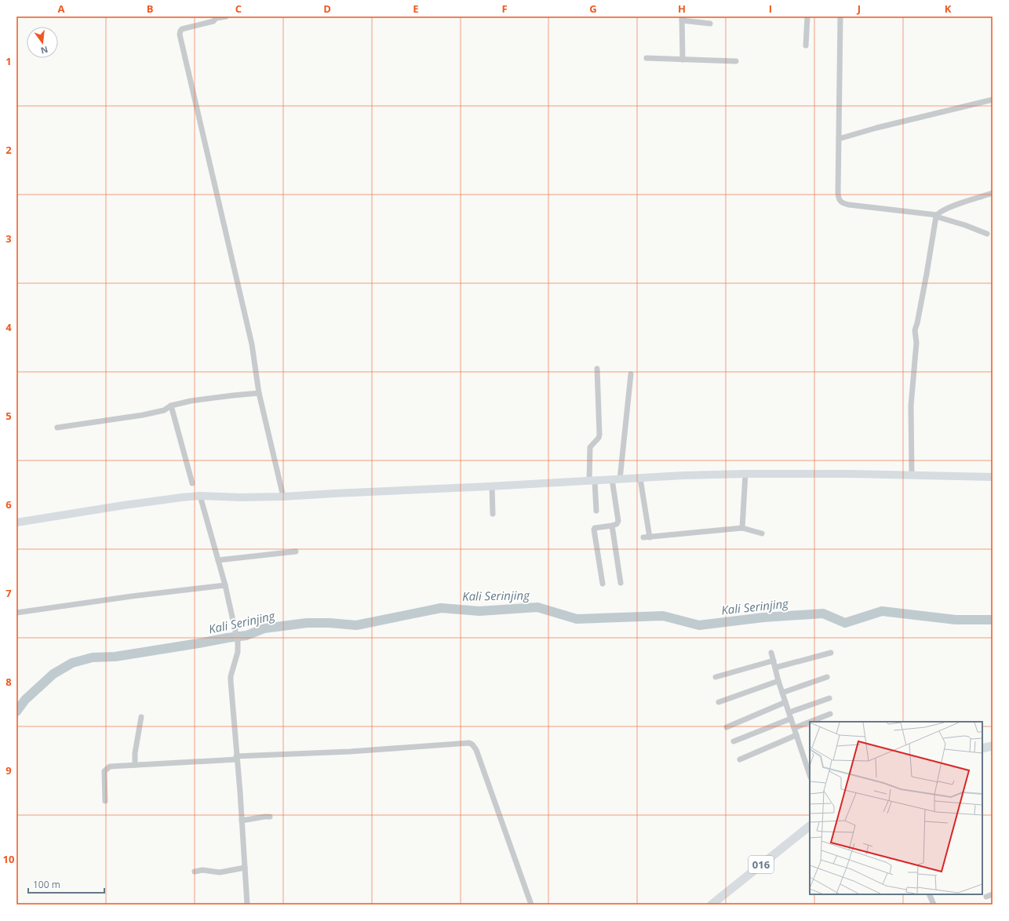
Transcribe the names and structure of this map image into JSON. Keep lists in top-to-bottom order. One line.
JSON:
{"streets":{"main road":["016"]},"water":["Kali Serinjing"],"scale_bar":"100 m","north":"bottom","grid":{"columns":["A","B","C","D","E","F","G","H","I","J","K"],"rows":["1","2","3","4","5","6","7","8","9","10"]}}
